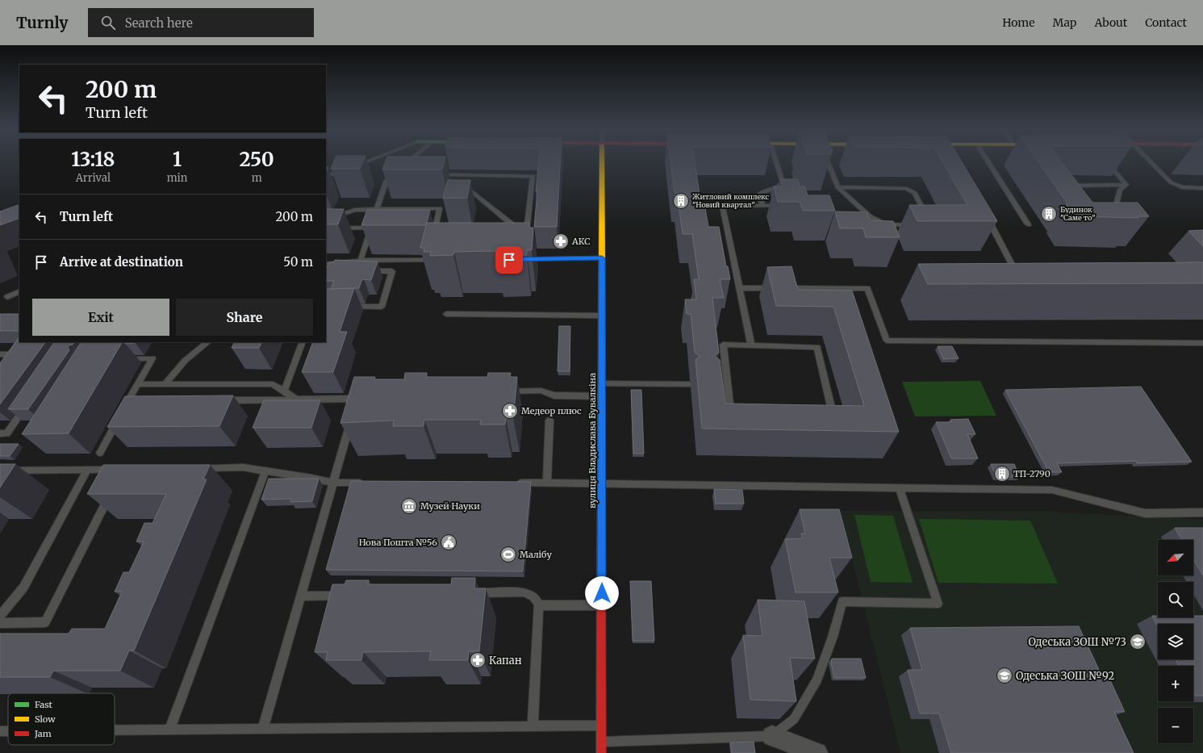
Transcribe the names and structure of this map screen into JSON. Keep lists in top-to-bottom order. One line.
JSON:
{"streets":{"street":["вулиця Владислава Бувалкіна"]},"places":{"building":["Житловий комплекс \"Новий квартал\"","Будинок \"Саме то\"","ТП-2790"],"pharmacy":["АКС","Медеор плюс","Капан"],"museum":["Музей Науки"],"public building":["Нова Пошта №56"],"sports":["Малiбу"],"school or university":["Одеська ЗОШ №73","Одеська ЗОШ №92"]},"legend":["Fast","Slow","Jam"],"north":"bottom left","page":{"header":"Turnly","search":"Search here","nav":["Home","Map","About","Contact"],"turn":["200 m","Turn left"],"eta":["13:18","Arrival","1","min","250","m"],"list":[{"name":"Turn left","value":"200 m"},{"name":"Arrive at destination","value":"50 m"}],"buttons":["Exit","Share"],"map_buttons":["+","−"]}}
